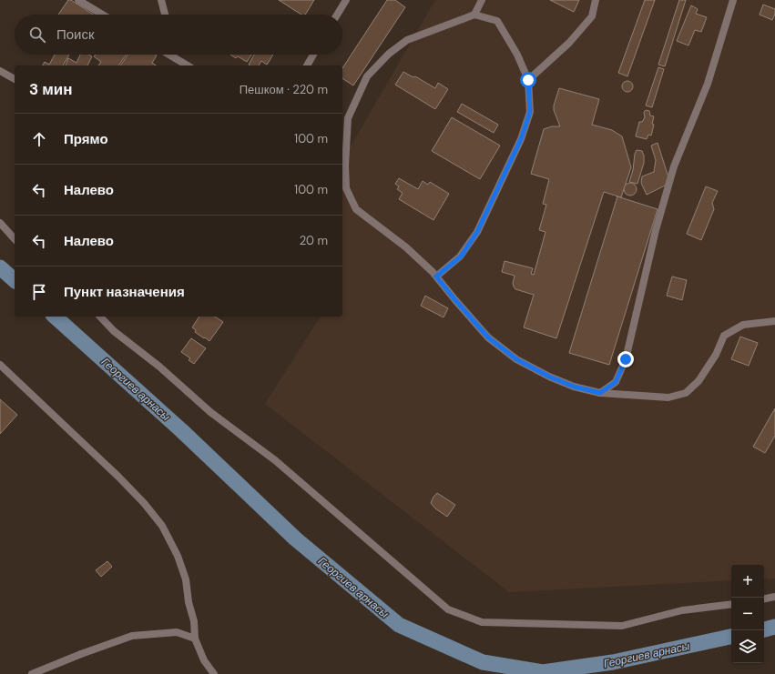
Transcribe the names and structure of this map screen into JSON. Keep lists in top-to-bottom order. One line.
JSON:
{"water":["Георгиев арнасы"],"page":{"search":"Поиск","heading":["3 мин","Пешком · 220 m"],"list":[["Прямо","100 m"],["Налево","100 m"],["Налево","20 m"],"Пункт назначения"],"map_buttons":["+","−"]}}
